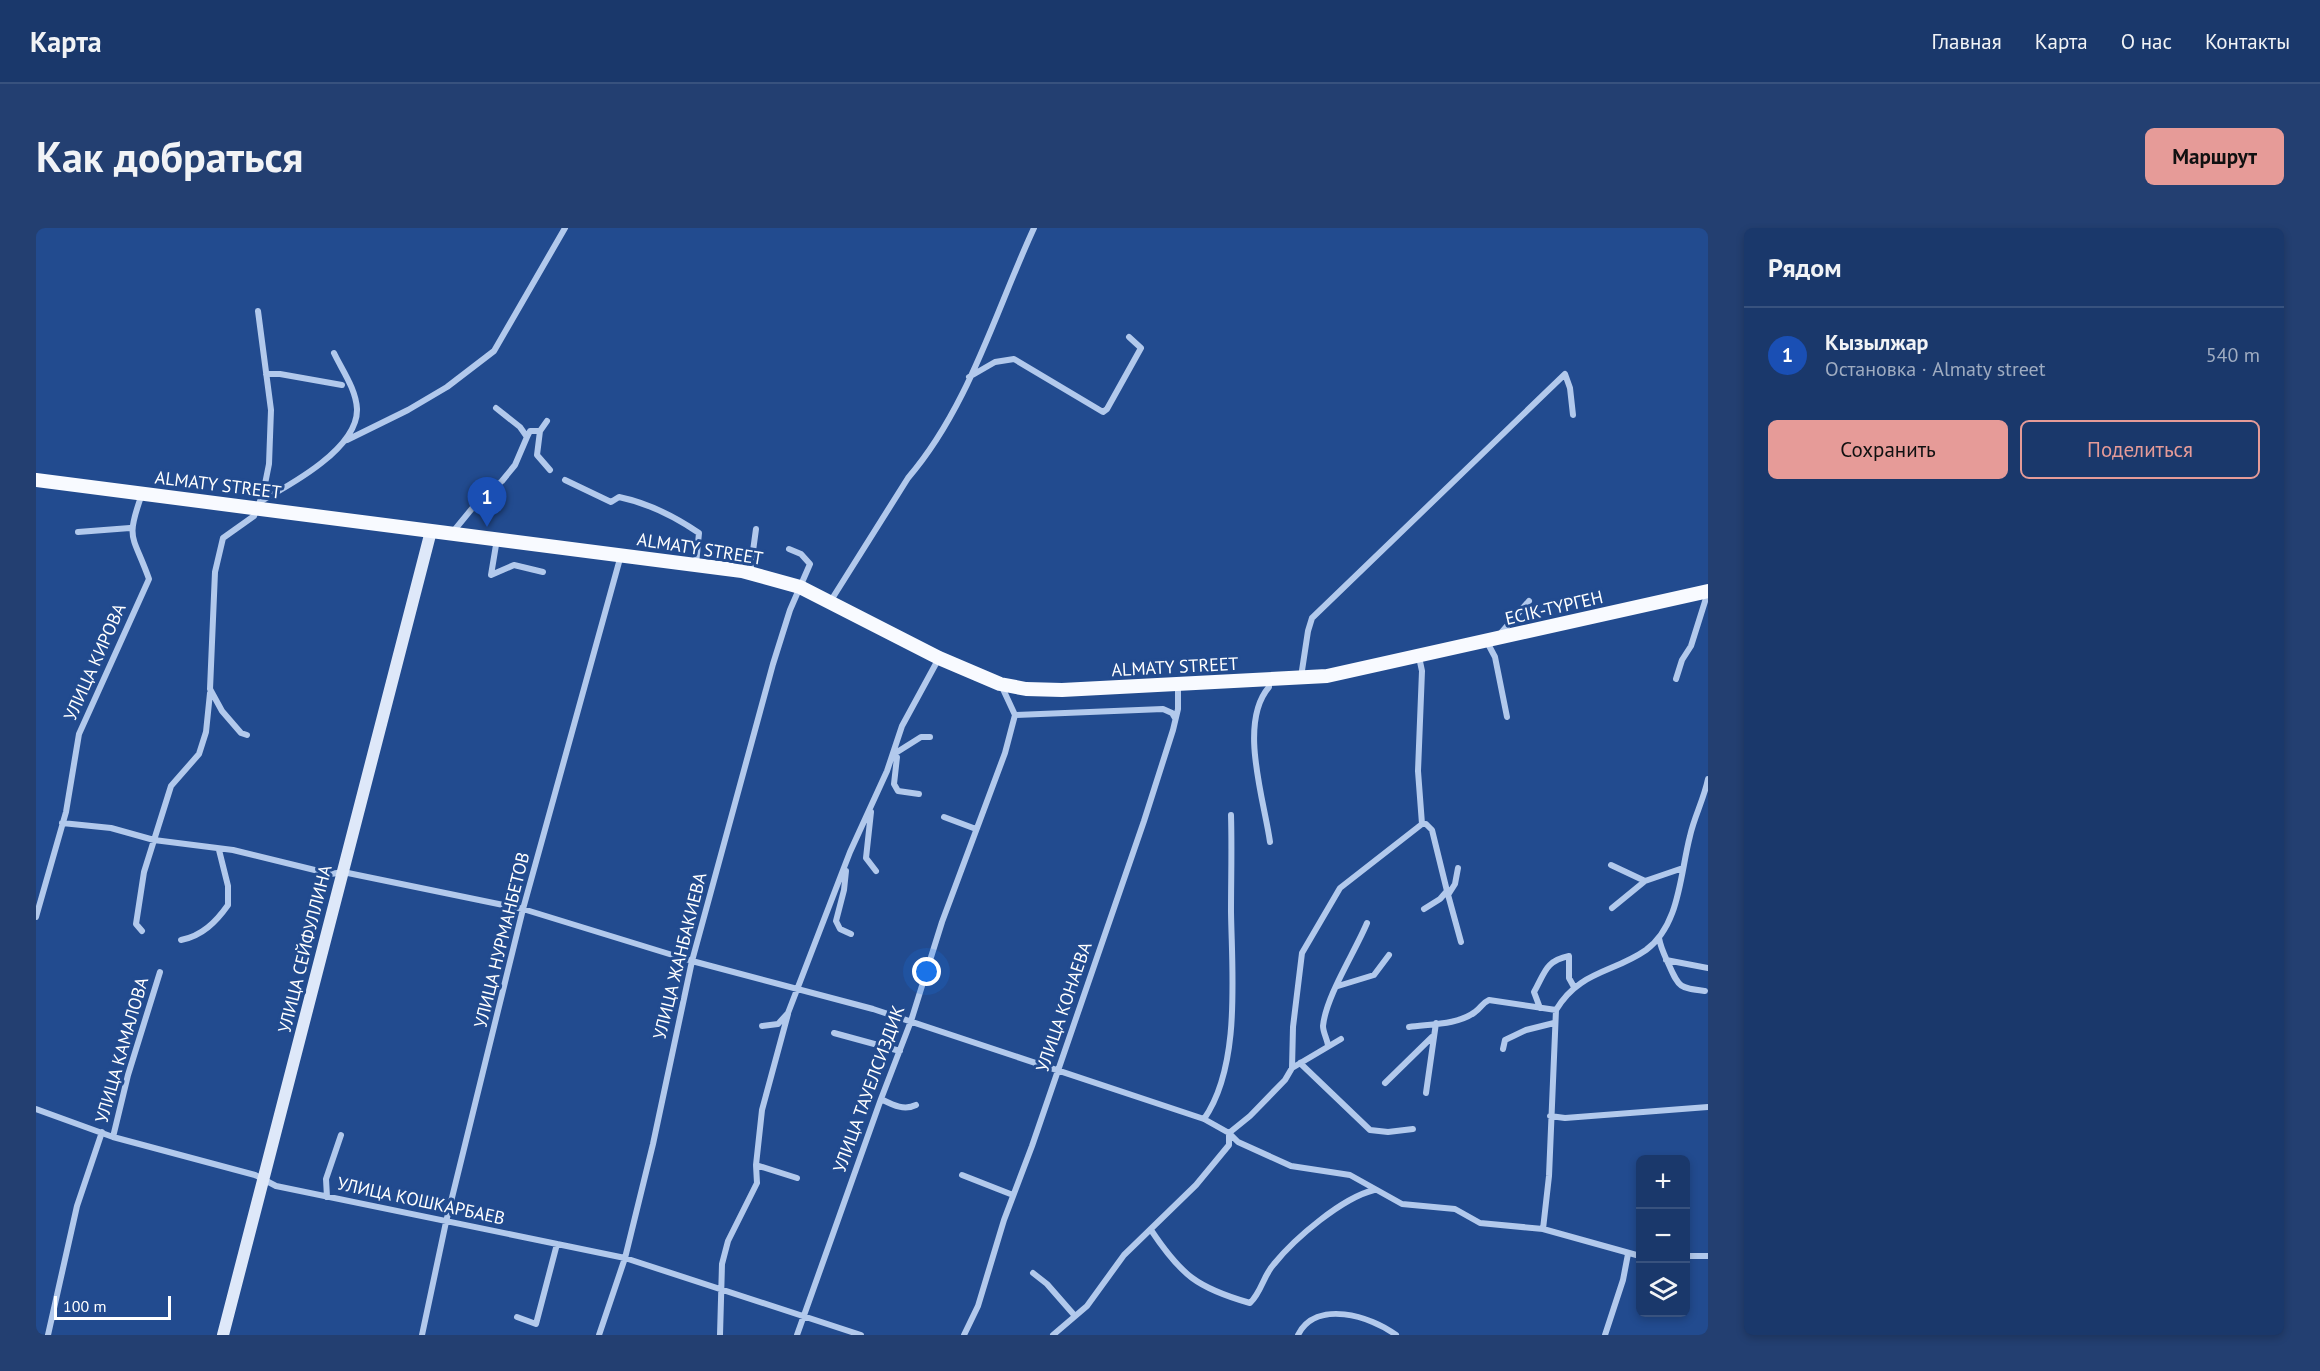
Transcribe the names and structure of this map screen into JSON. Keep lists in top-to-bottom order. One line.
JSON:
{"streets":{"main road":["ALMATY STREET","ЕСІК-ТҮРГЕН"],"street":["УЛИЦА КИРОВА","УЛИЦА НУРМАНБЕТОВ","УЛИЦА СЕЙФУЛЛИНА","УЛИЦА ЖАНБАКИЕВА","УЛИЦА КОНАЕВА","УЛИЦА КАМАЛОВА","УЛИЦА ТАУЕЛСИЗДИК","УЛИЦА КОШКАРБАЕВ"]},"crossings":[["ALMATY STREET","ЕСІК-ТҮРГЕН"],["ALMATY STREET","УЛИЦА НУРМАНБЕТОВ"],["ALMATY STREET","УЛИЦА СЕЙФУЛЛИНА"],["ALMATY STREET","УЛИЦА ЖАНБАКИЕВА"],["ALMATY STREET","УЛИЦА КОНАЕВА"],["УЛИЦА НУРМАНБЕТОВ","УЛИЦА КОШКАРБАЕВ"],["УЛИЦА СЕЙФУЛЛИНА","УЛИЦА КОШКАРБАЕВ"],["УЛИЦА ЖАНБАКИЕВА","УЛИЦА КОШКАРБАЕВ"],["УЛИЦА КАМАЛОВА","УЛИЦА КОШКАРБАЕВ"],["УЛИЦА ТАУЕЛСИЗДИК","УЛИЦА КОШКАРБАЕВ"]],"scale_bar":"100 m","page":{"header":"Карта","nav":["Главная","Карта","О нас","Контакты"],"buttons":["Маршрут",["Сохранить","Поделиться"]],"title":"Как добраться","heading":"Рядом","list":[{"mark":"1","name":"Кызылжар","note":"Остановка · Almaty street","value":"540 m"}],"pins":"1","map_buttons":["+","−"],"scale":"100 m"}}
